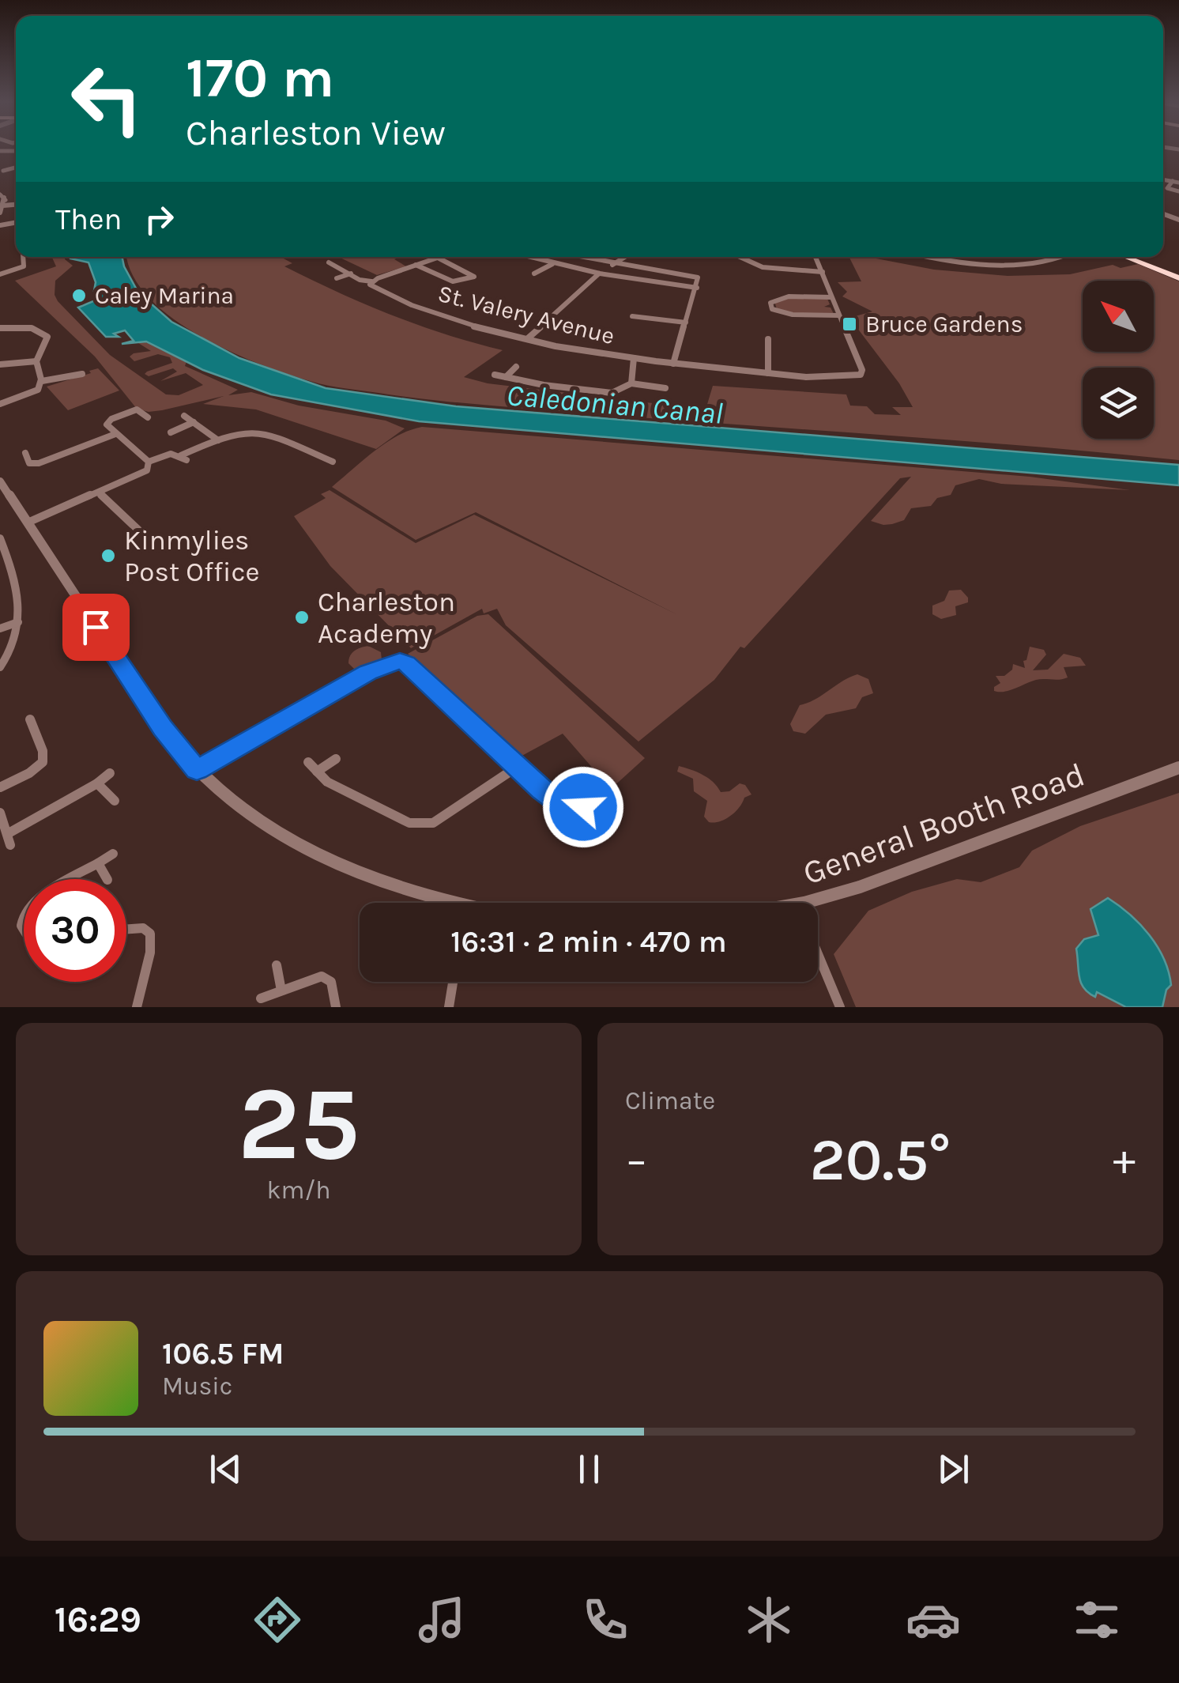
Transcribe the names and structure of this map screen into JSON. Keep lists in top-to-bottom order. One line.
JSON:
{"streets":{"street":["St. Valery Avenue","General Booth Road"]},"water":["Caledonian Canal"],"places":{"other":["Caley Marina","Kinmylies Post Office","Charleston Academy"],"transit":["Bruce Gardens"]},"north":"top left","page":{"turn":["170 m","Charleston View"],"then":"Then","limit":"30","trip":"16:31 · 2 min · 470 m","tile":[["25","km/h"],"Climate"],"heat":["−","20.5°","+"],"song":["106.5 FM","Music"],"tabs":"16:29"}}
